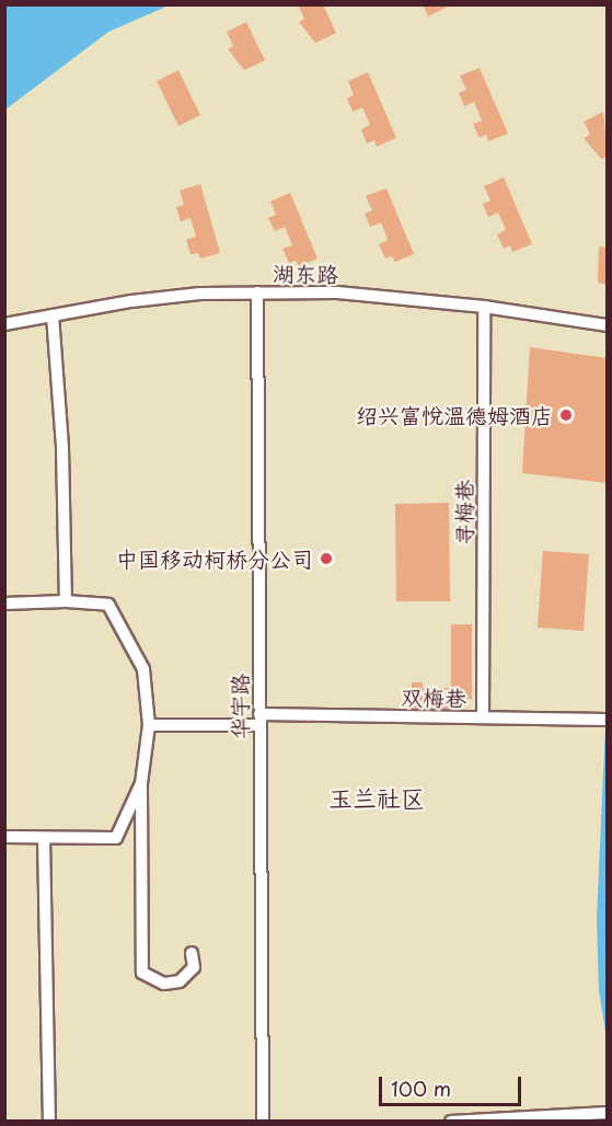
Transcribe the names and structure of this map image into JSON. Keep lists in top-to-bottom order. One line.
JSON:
{"streets":{"street":["湖东路","寻梅巷","双梅巷","华宇路"]},"crossings":[["湖东路","寻梅巷"],["湖东路","华宇路"],["寻梅巷","双梅巷"],["双梅巷","华宇路"]],"districts":["玉兰社区"],"places":["绍兴富悦温德姆酒店","中国移动柯桥分公司"],"scale_bar":"100 m"}
